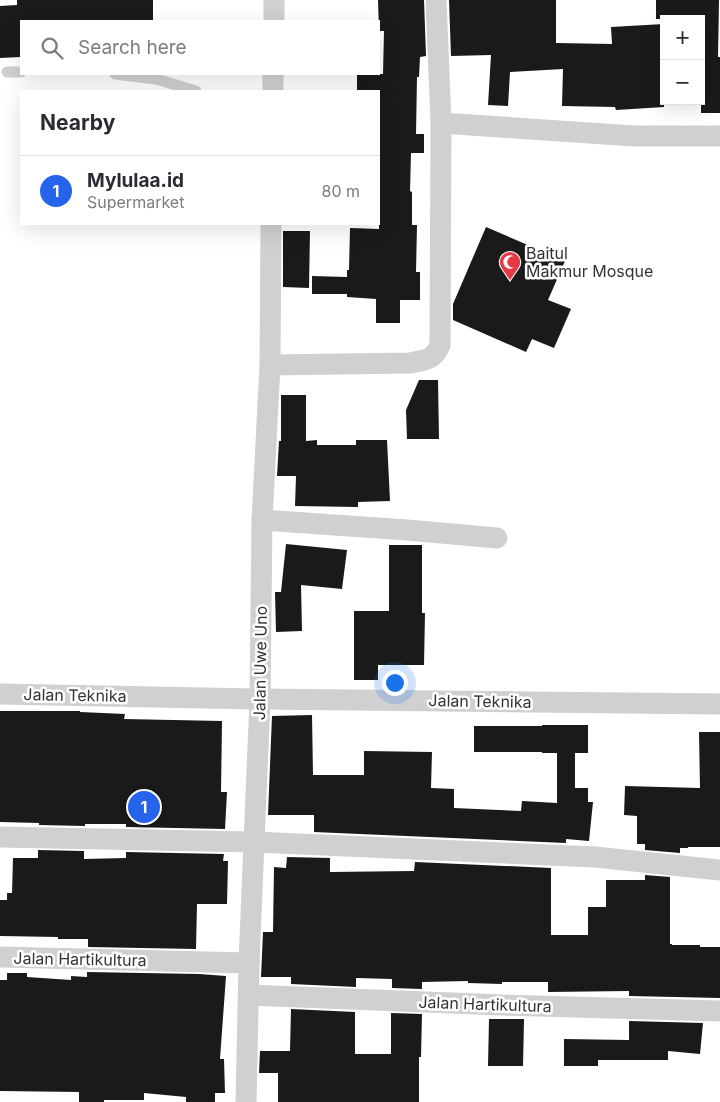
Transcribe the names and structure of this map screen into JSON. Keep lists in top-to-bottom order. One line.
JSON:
{"streets":{"street":["Jalan Uwe Uno","Jalan Teknika","Jalan Hartikultura"]},"crossings":[["Jalan Uwe Uno","Jalan Teknika"],["Jalan Uwe Uno","Jalan Hartikultura"]],"places":{"mosque":["Baitul Makmur Mosque"]},"page":{"map_buttons":["+","−"],"search":"Search here","heading":"Nearby","list":[{"mark":"1","name":"Mylulaa.id","note":"Supermarket","value":"80 m"}],"pins":"1"}}
